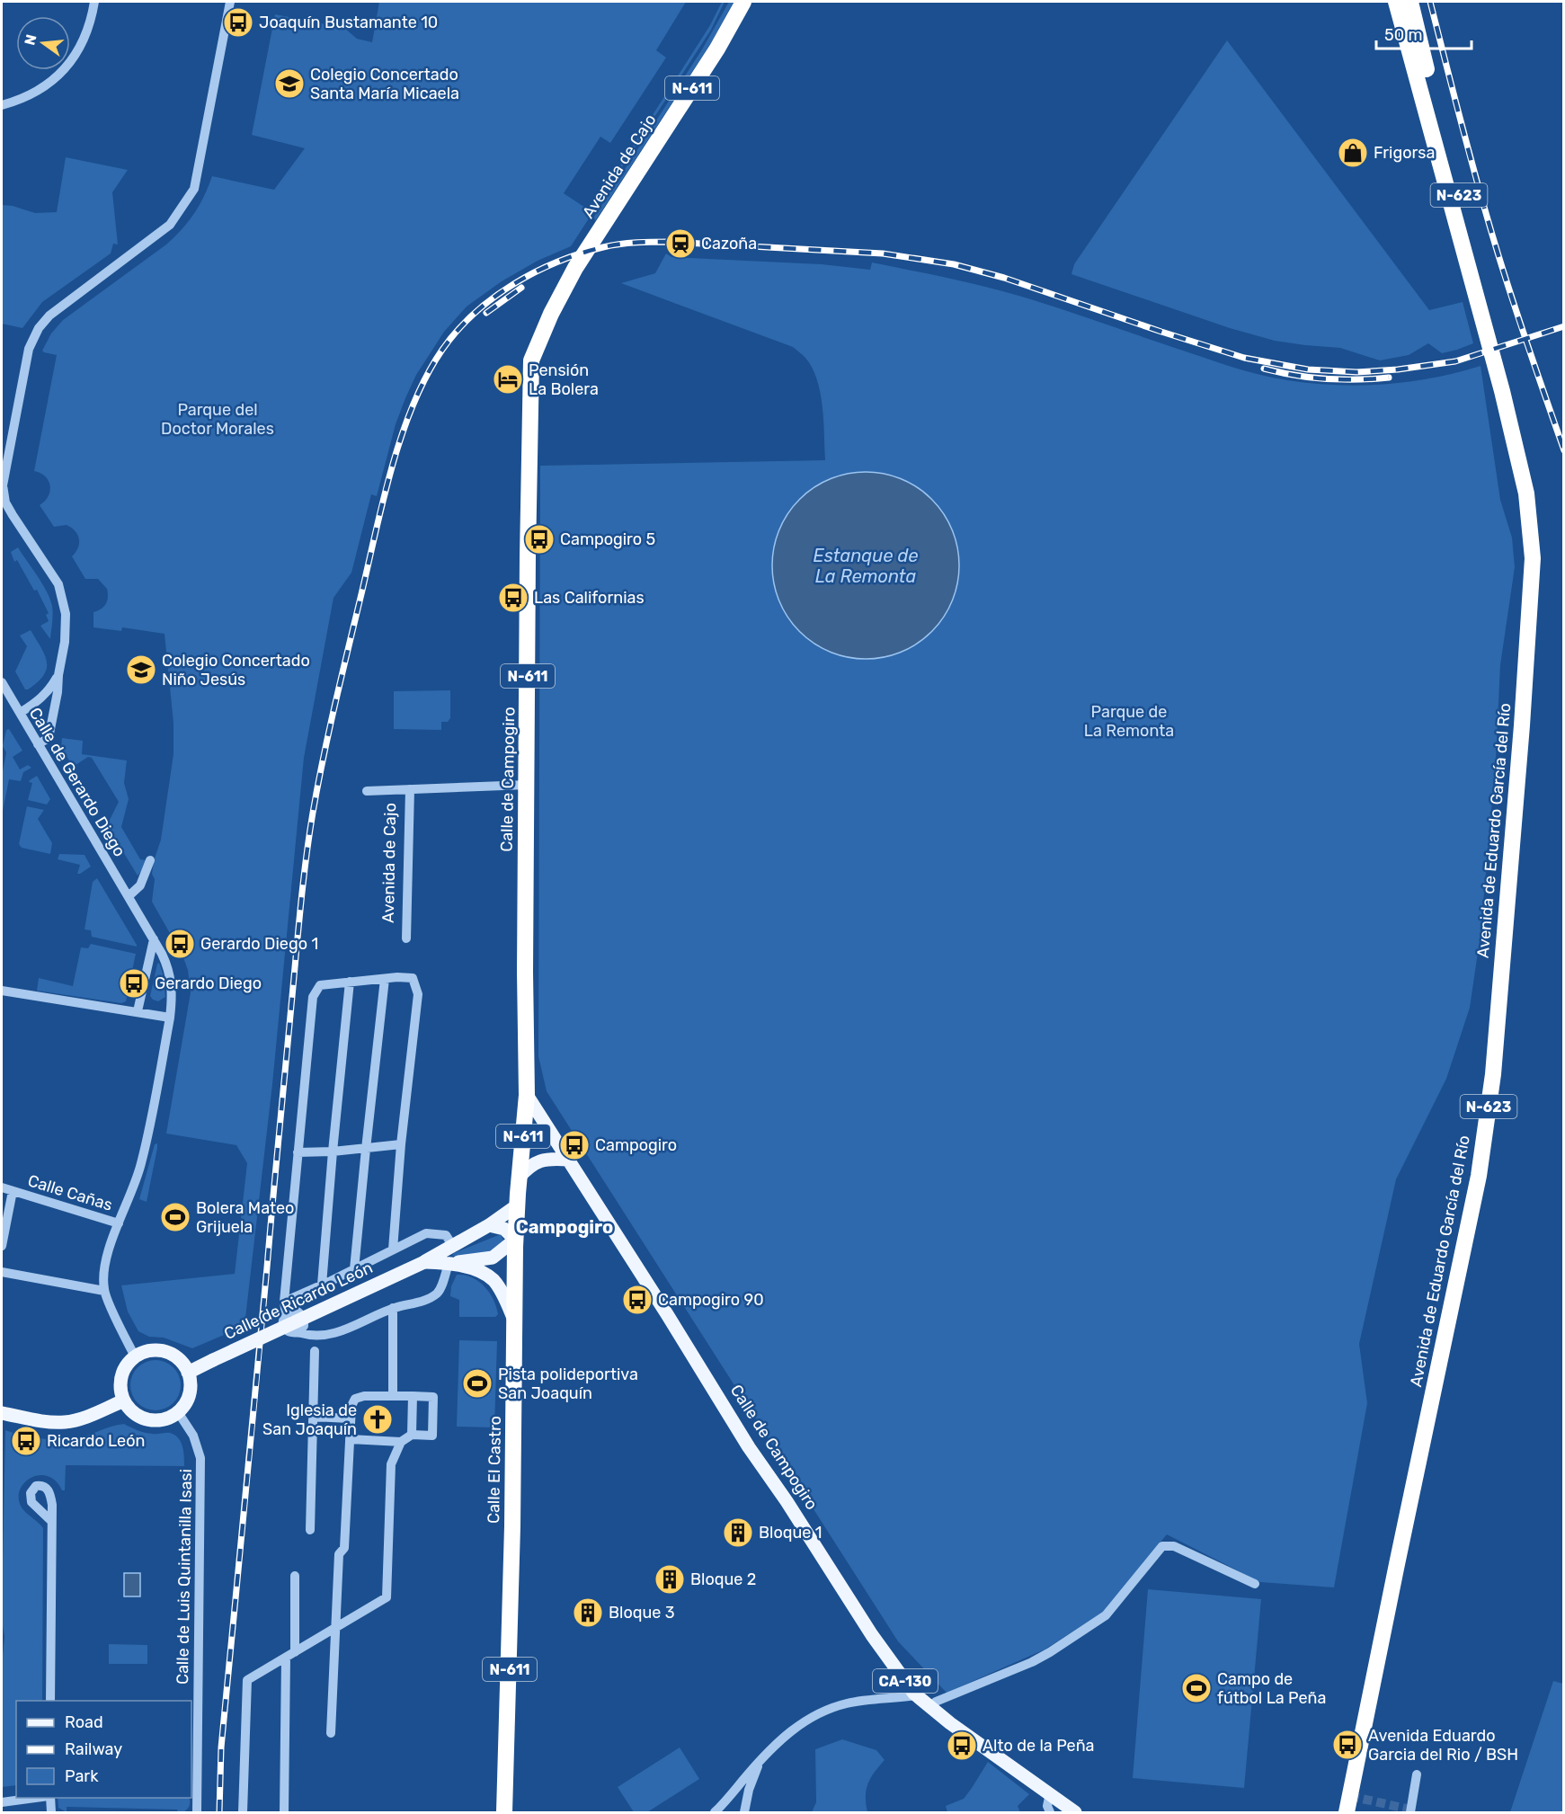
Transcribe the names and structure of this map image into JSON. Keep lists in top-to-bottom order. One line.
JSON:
{"streets":{"highway":["N-611","Avenida de Cajo","N-623","Calle de Campogiro","Avenida de Eduardo García del Río","Calle El Castro"],"main road":["Calle de Ricardo León","CA-130"],"street":["Calle de Gerardo Diego","Calle Cañas","Calle de Luis Quintanilla Isasi"]},"crossings":[["Avenida de Cajo","Calle de Campogiro"],["Calle de Campogiro","Calle El Castro"],["Calle de Gerardo Diego","Calle Cañas"],["Calle de Gerardo Diego","Calle de Ricardo León"],["Calle de Gerardo Diego","Calle de Luis Quintanilla Isasi"],["Calle de Ricardo León","Calle El Castro"],["Calle de Ricardo León","Calle de Luis Quintanilla Isasi"]],"districts":["Campogiro"],"water":["Estanque de La Remonta"],"parks":["Parque del Doctor Morales","Parque de La Remonta"],"places":{"bus stop":["Joaquín Bustamante 10","Campogiro 5","Las Californias","Gerardo Diego 1","Gerardo Diego","Campogiro","Campogiro 90","Ricardo León","Avenida Eduardo Garcia del Rio / BSH","Alto de la Peña"],"school or university":["Colegio Concertado Santa María Micaela","Colegio Concertado Niño Jesús"],"shop":["Frigorsa"],"station":["Cazoña"],"hotel":["Pensión La Bolera"],"sports":["Bolera Mateo Grijuela","Pista polideportiva San Joaquín","Campo de fútbol La Peña"],"church":["Iglesia de San Joaquín"],"building":["Bloque 1","Bloque 2","Bloque 3"]},"legend":["Road","Railway","Park"],"scale_bar":"50 m","north":"left"}
